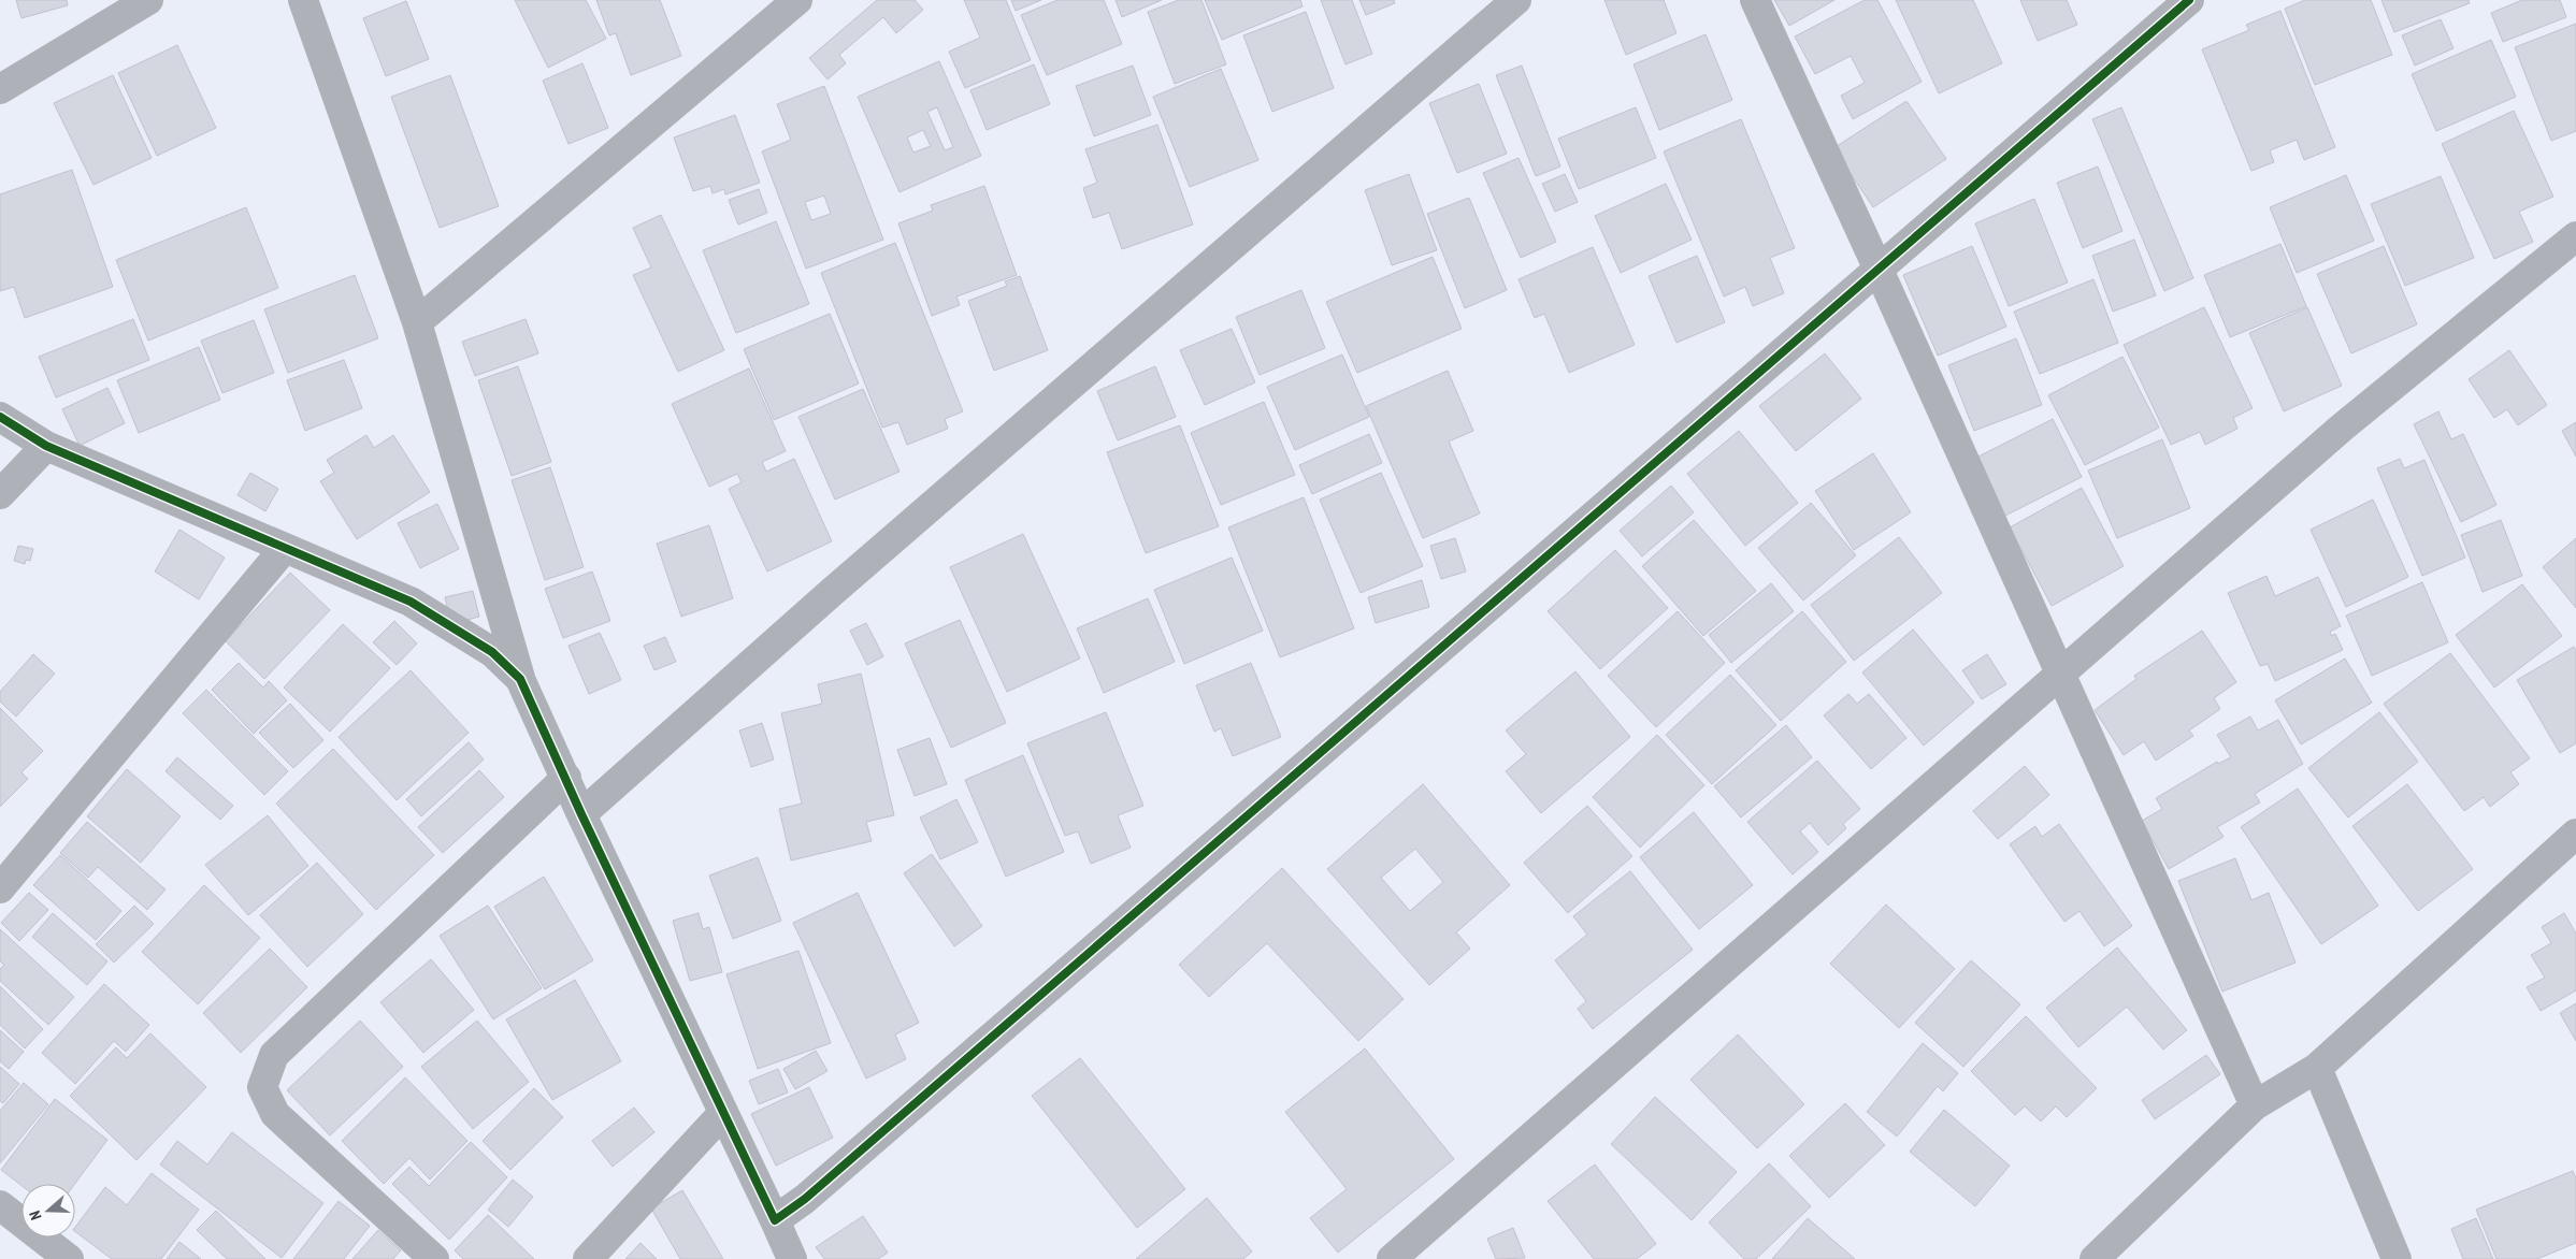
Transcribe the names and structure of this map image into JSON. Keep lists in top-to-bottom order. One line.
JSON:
{"north":"left"}
